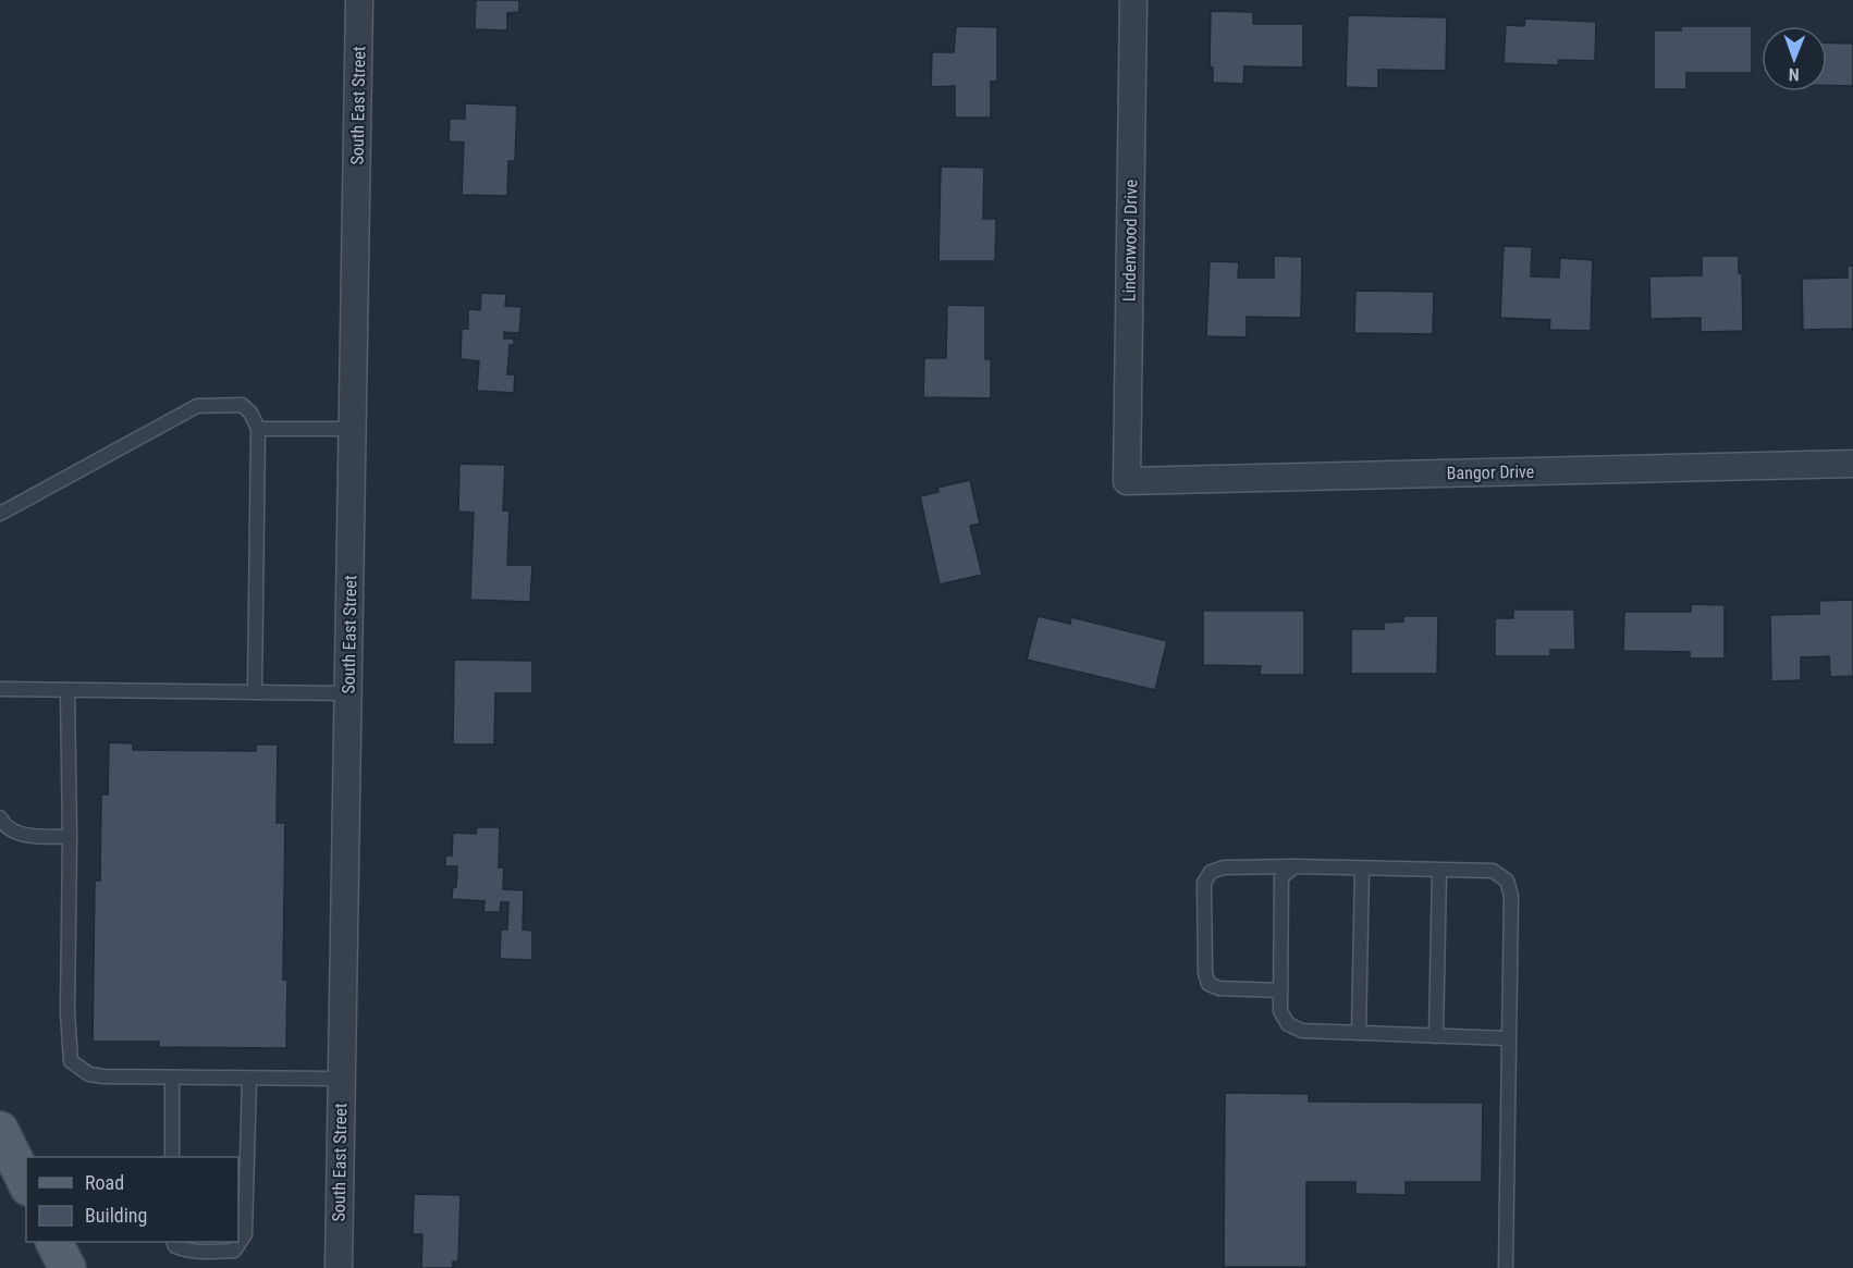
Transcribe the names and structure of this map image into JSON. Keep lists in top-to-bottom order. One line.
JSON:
{"streets":{"street":["South East Street","Lindenwood Drive","Bangor Drive"]},"crossings":[["Lindenwood Drive","Bangor Drive"]],"legend":["Road","Building"],"north":"bottom"}
